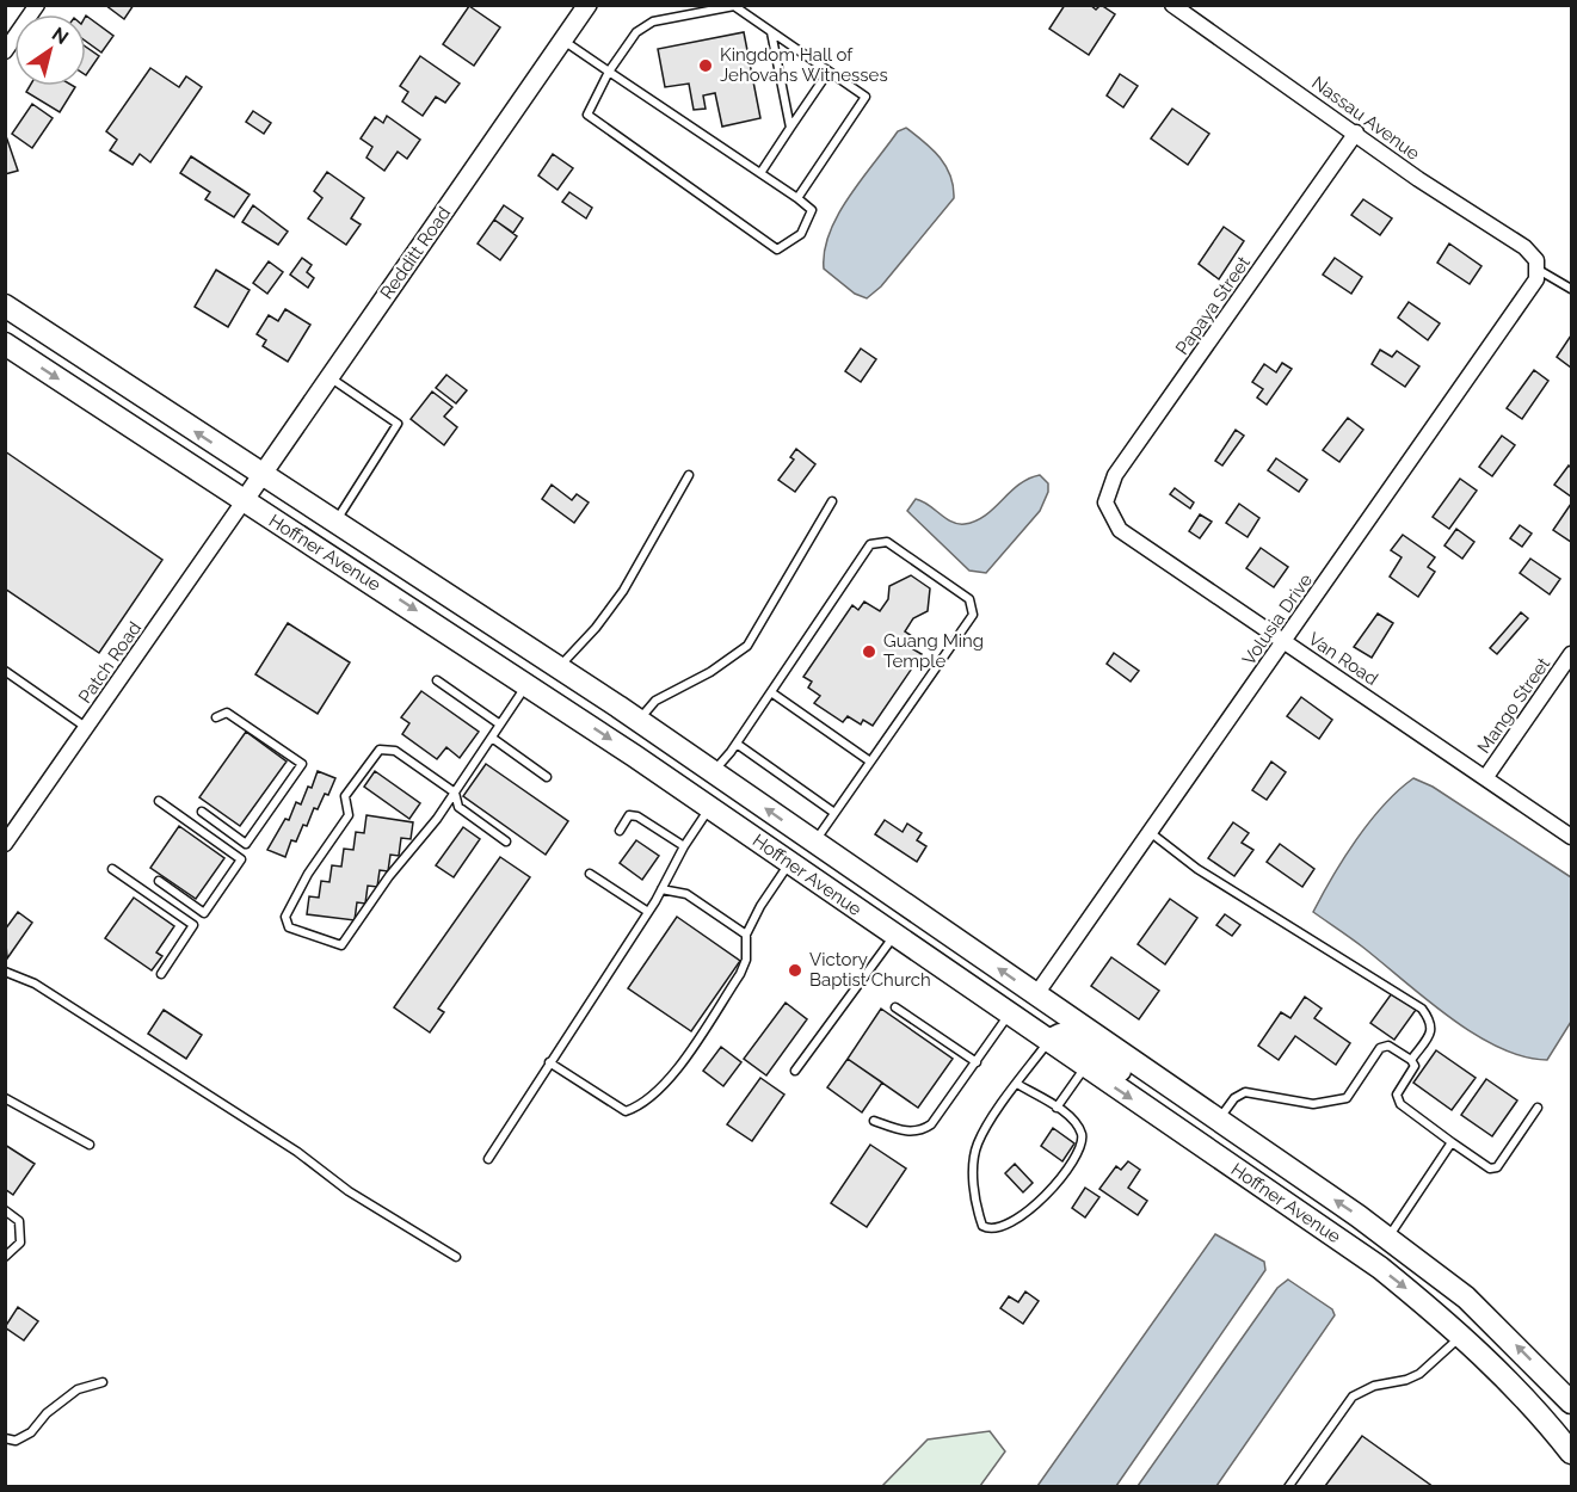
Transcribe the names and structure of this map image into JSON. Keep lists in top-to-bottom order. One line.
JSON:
{"streets":{"main road":["Hoffner Avenue"],"street":["Nassau Avenue","Redditt Road","Papaya Street","Volusia Drive","Van Road","Patch Road","Mango Street"]},"crossings":[["Nassau Avenue","Papaya Street"],["Nassau Avenue","Volusia Drive"],["Redditt Road","Hoffner Avenue"],["Redditt Road","Patch Road"],["Papaya Street","Van Road"],["Hoffner Avenue","Volusia Drive"],["Hoffner Avenue","Patch Road"],["Volusia Drive","Van Road"],["Van Road","Mango Street"]],"places":["Kingdom Hall of Jehovahs Witnesses","Guang Ming Temple","Victory Baptist Church"],"north":"top right"}
